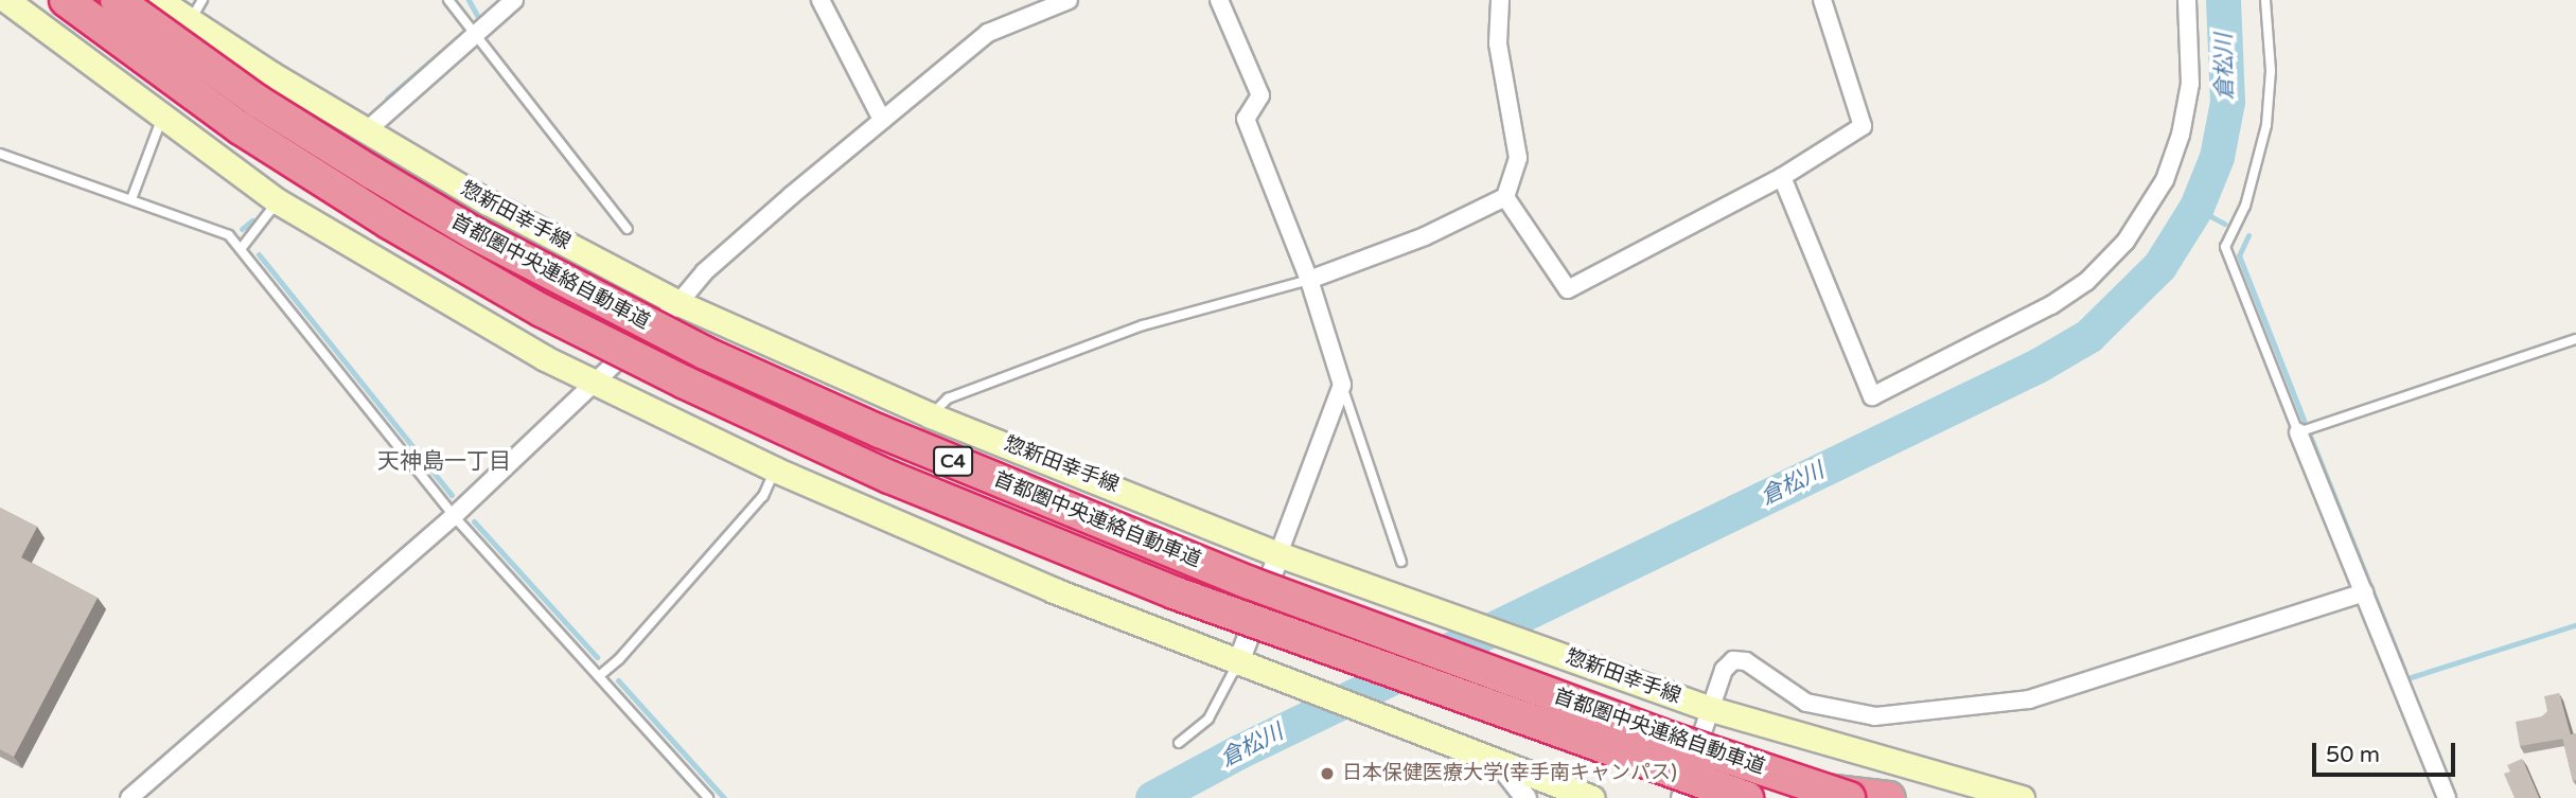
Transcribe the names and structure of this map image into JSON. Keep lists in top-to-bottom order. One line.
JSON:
{"streets":{"highway":["首都圏中央連絡自動車道","C4"],"main road":["惣新田幸手線"]},"districts":["天神島一丁目"],"water":["倉松川"],"places":["日本保健医療大学(幸手南キャンパス)"],"scale_bar":"50 m"}
